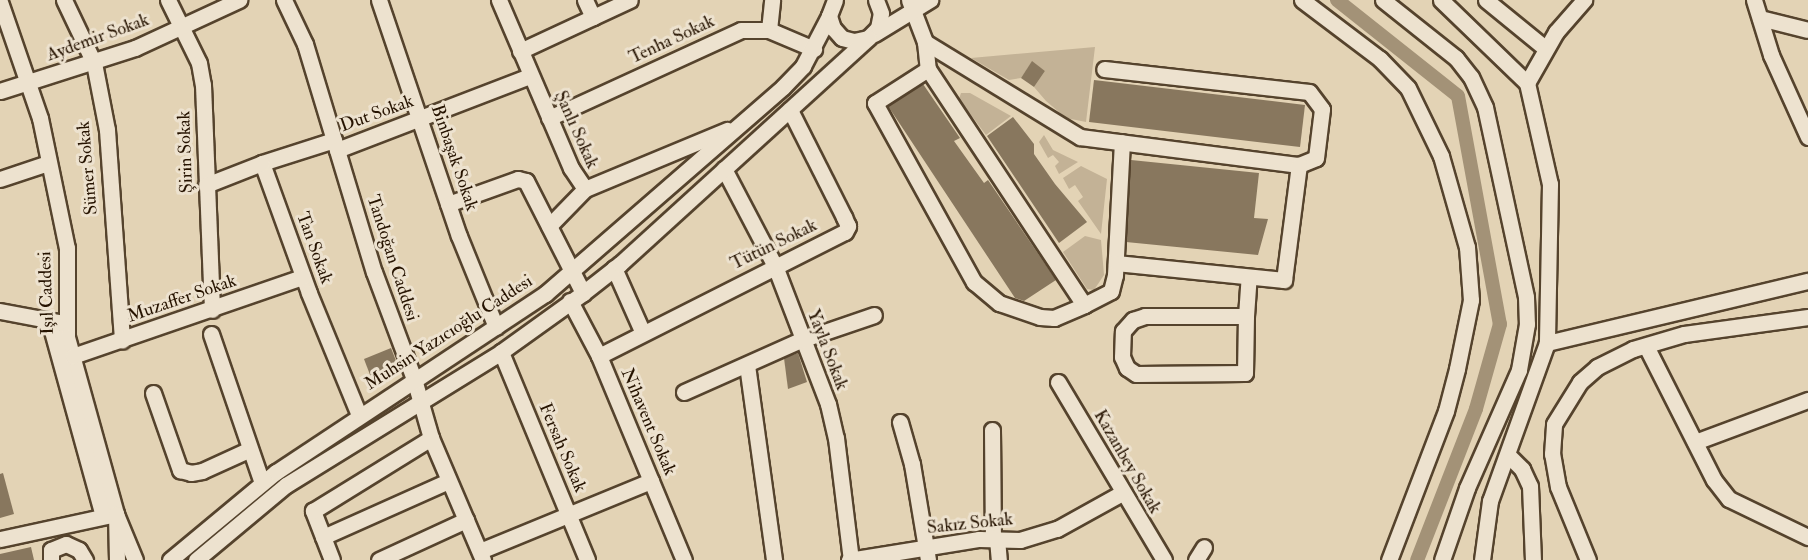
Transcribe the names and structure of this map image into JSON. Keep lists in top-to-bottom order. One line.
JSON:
{"streets":{"street":["Aydemir Sokak","Tenha Sokak","Dut Sokak","Şanlı Sokak","Şirin Sokak","Binbaşak Sokak","Sümer Sokak","Tütün Sokak","Tan Sokak","Tandoğan Caddesi","Işıl Caddesi","Muzaffer Sokak","Muhsin Yazıcıoğlu Caddesi","Yayla Sokak","Nihavent Sokak","Fersah Sokak","Kazanbey Sokak","Sakız Sokak"]},"crossings":[["Aydemir Sokak","Şirin Sokak"],["Aydemir Sokak","Sümer Sokak"],["Aydemir Sokak","Işıl Caddesi"],["Tenha Sokak","Şanlı Sokak"],["Tenha Sokak","Muhsin Yazıcıoğlu Caddesi"],["Dut Sokak","Şanlı Sokak"],["Dut Sokak","Binbaşak Sokak"],["Dut Sokak","Tandoğan Caddesi"],["Şanlı Sokak","Muhsin Yazıcıoğlu Caddesi"],["Şirin Sokak","Muzaffer Sokak"],["Binbaşak Sokak","Muhsin Yazıcıoğlu Caddesi"],["Binbaşak Sokak","Nihavent Sokak"],["Sümer Sokak","Muzaffer Sokak"],["Tütün Sokak","Yayla Sokak"],["Tütün Sokak","Nihavent Sokak"],["Tan Sokak","Muzaffer Sokak"],["Tan Sokak","Muhsin Yazıcıoğlu Caddesi"],["Tandoğan Caddesi","Muhsin Yazıcıoğlu Caddesi"],["Işıl Caddesi","Muzaffer Sokak"],["Muhsin Yazıcıoğlu Caddesi","Nihavent Sokak"],["Yayla Sokak","Sakız Sokak"],["Kazanbey Sokak","Sakız Sokak"]]}
